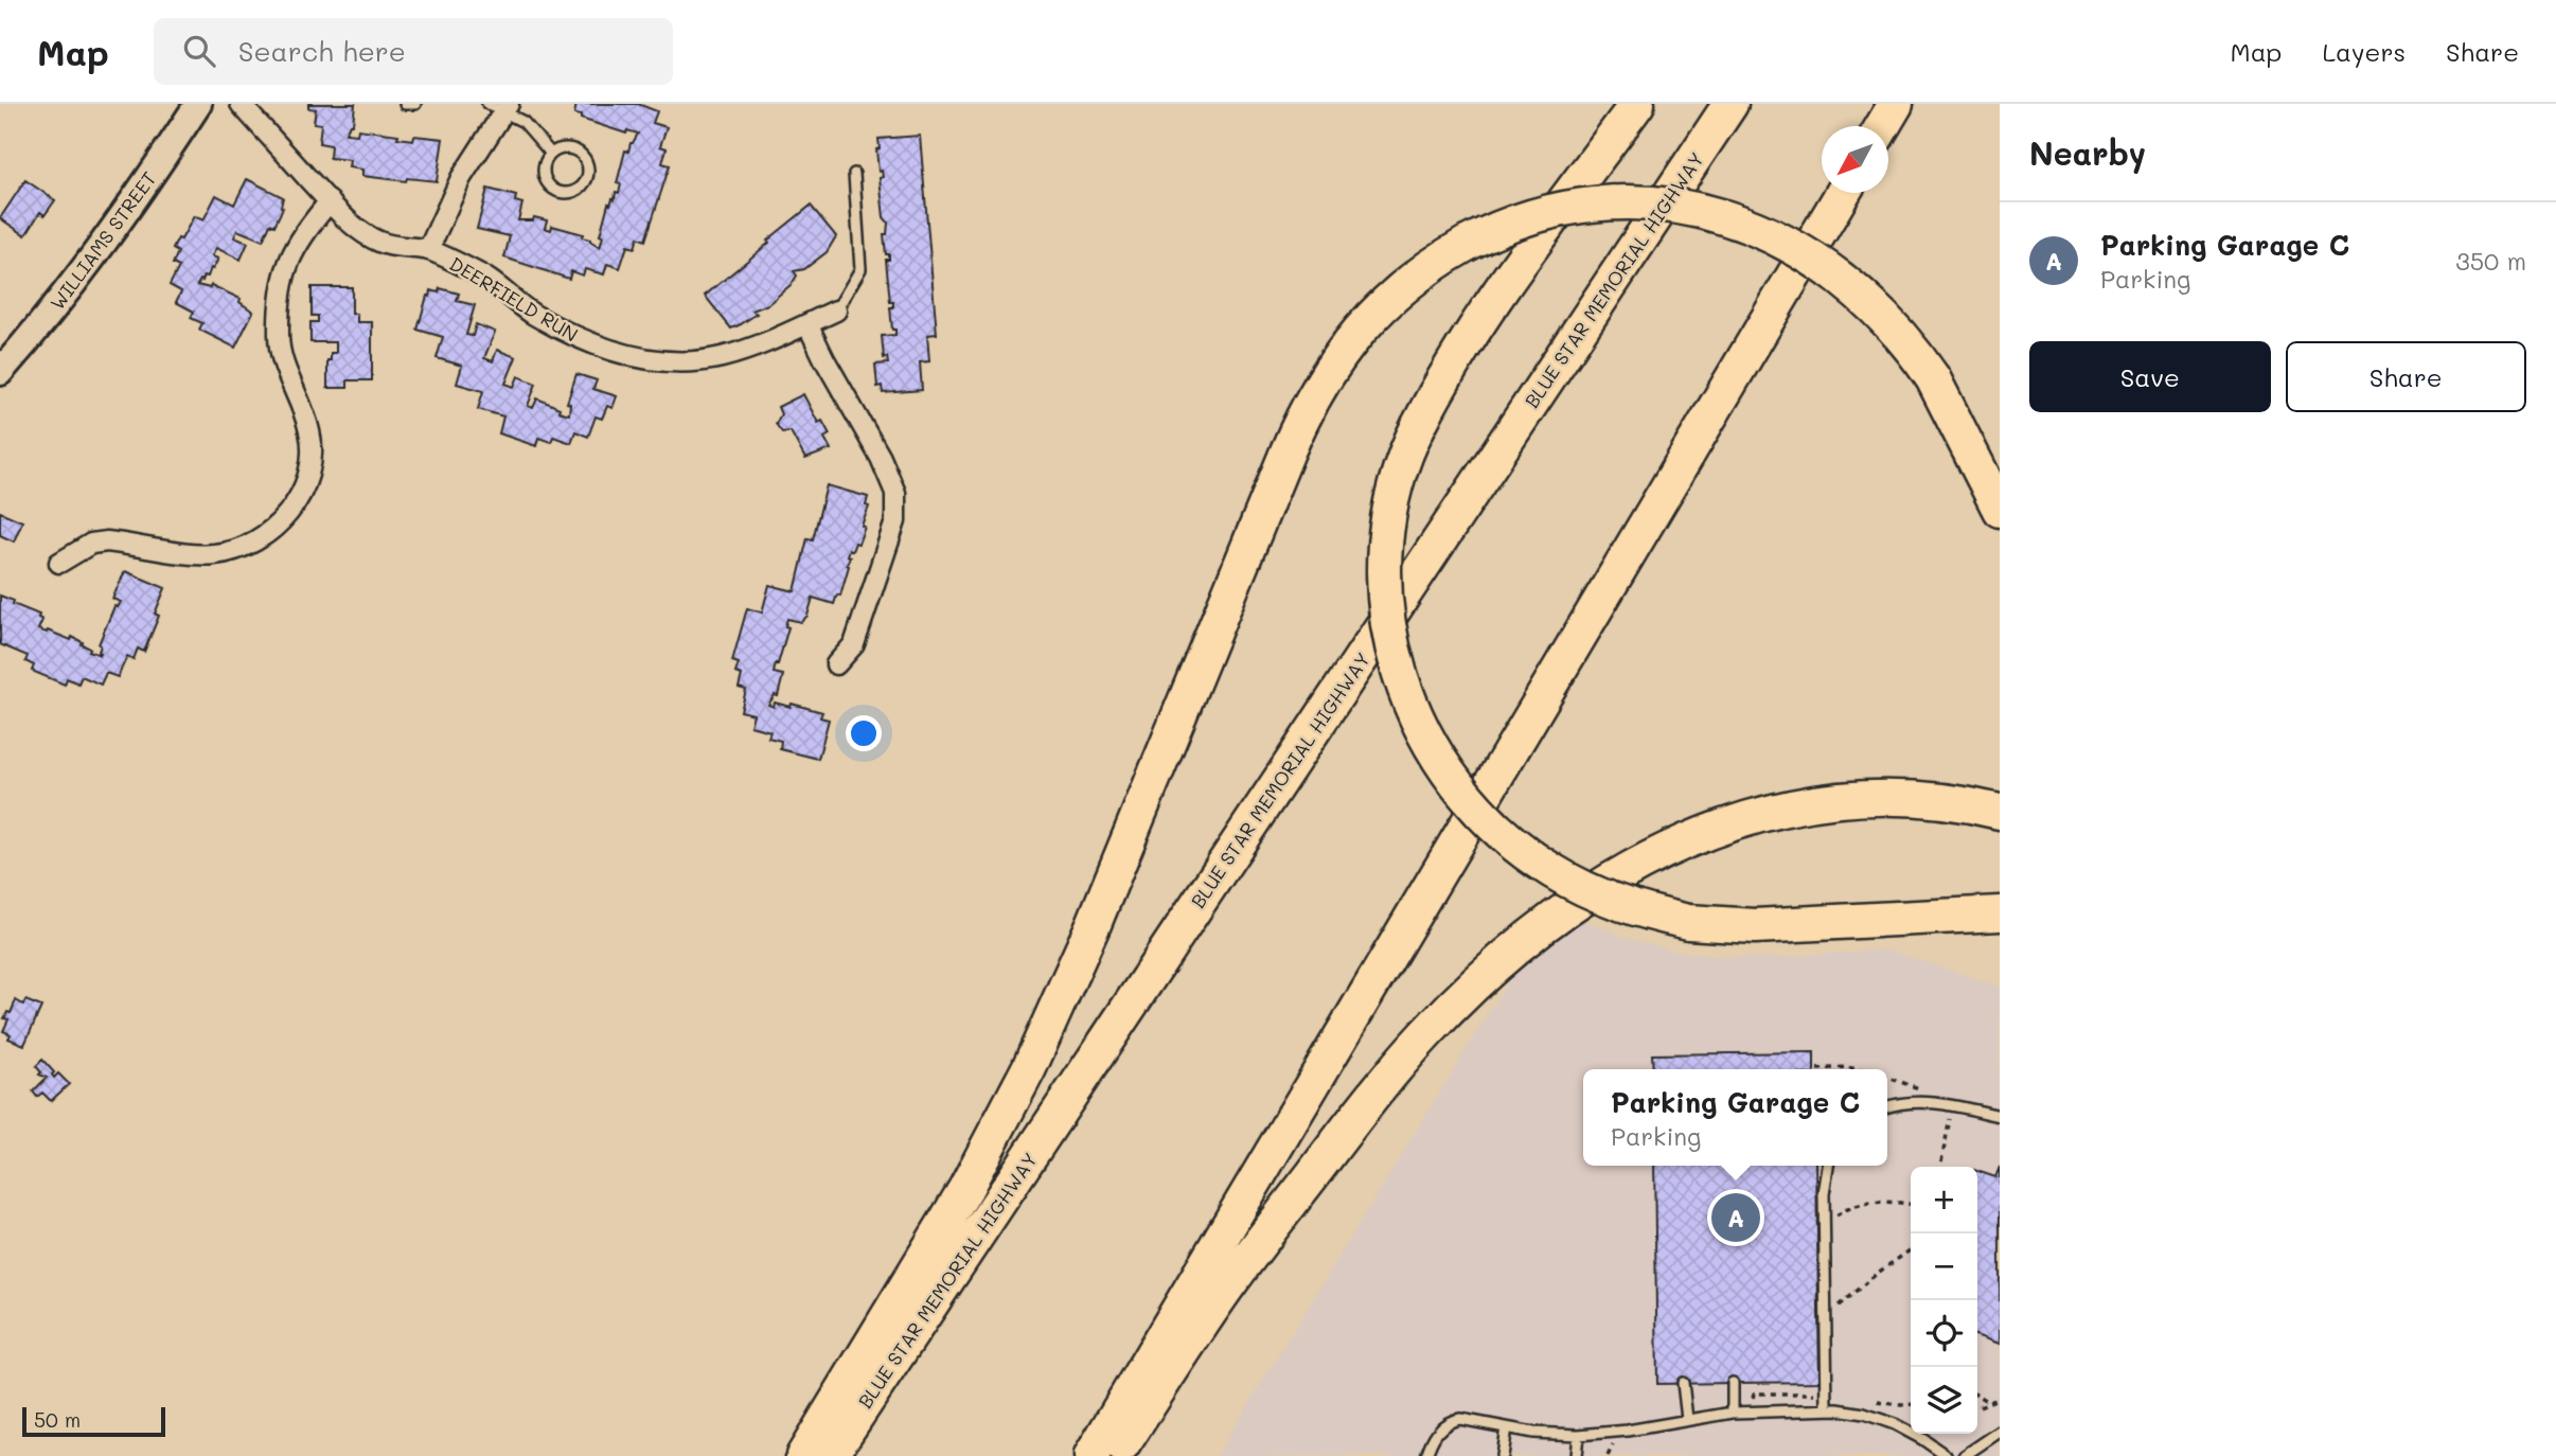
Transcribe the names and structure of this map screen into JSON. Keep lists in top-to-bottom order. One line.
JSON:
{"streets":{"highway":["BLUE STAR MEMORIAL HIGHWAY"],"street":["WILLIAMS STREET","DEERFIELD RUN"]},"scale_bar":"50 m","north":"bottom left","page":{"header":"Map","search":"Search here","nav":["Map","Layers","Share"],"heading":"Nearby","list":[{"mark":"A","name":"Parking Garage C","note":"Parking","value":"350 m"}],"buttons":["Save","Share"],"popup":["Parking Garage C","Parking"],"map_buttons":["+","−"],"pins":"A","scale":"50 m"}}
